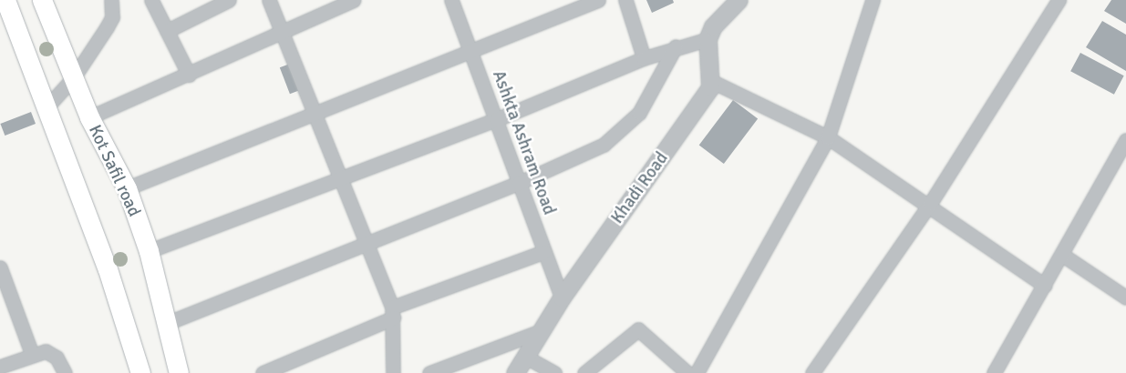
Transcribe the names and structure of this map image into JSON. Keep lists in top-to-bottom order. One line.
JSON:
{"streets":{"main road":["Kot Safil road"],"street":["Ashkta Ashram Road","Khadi Road"]},"crossings":[["Ashkta Ashram Road","Khadi Road"]]}
